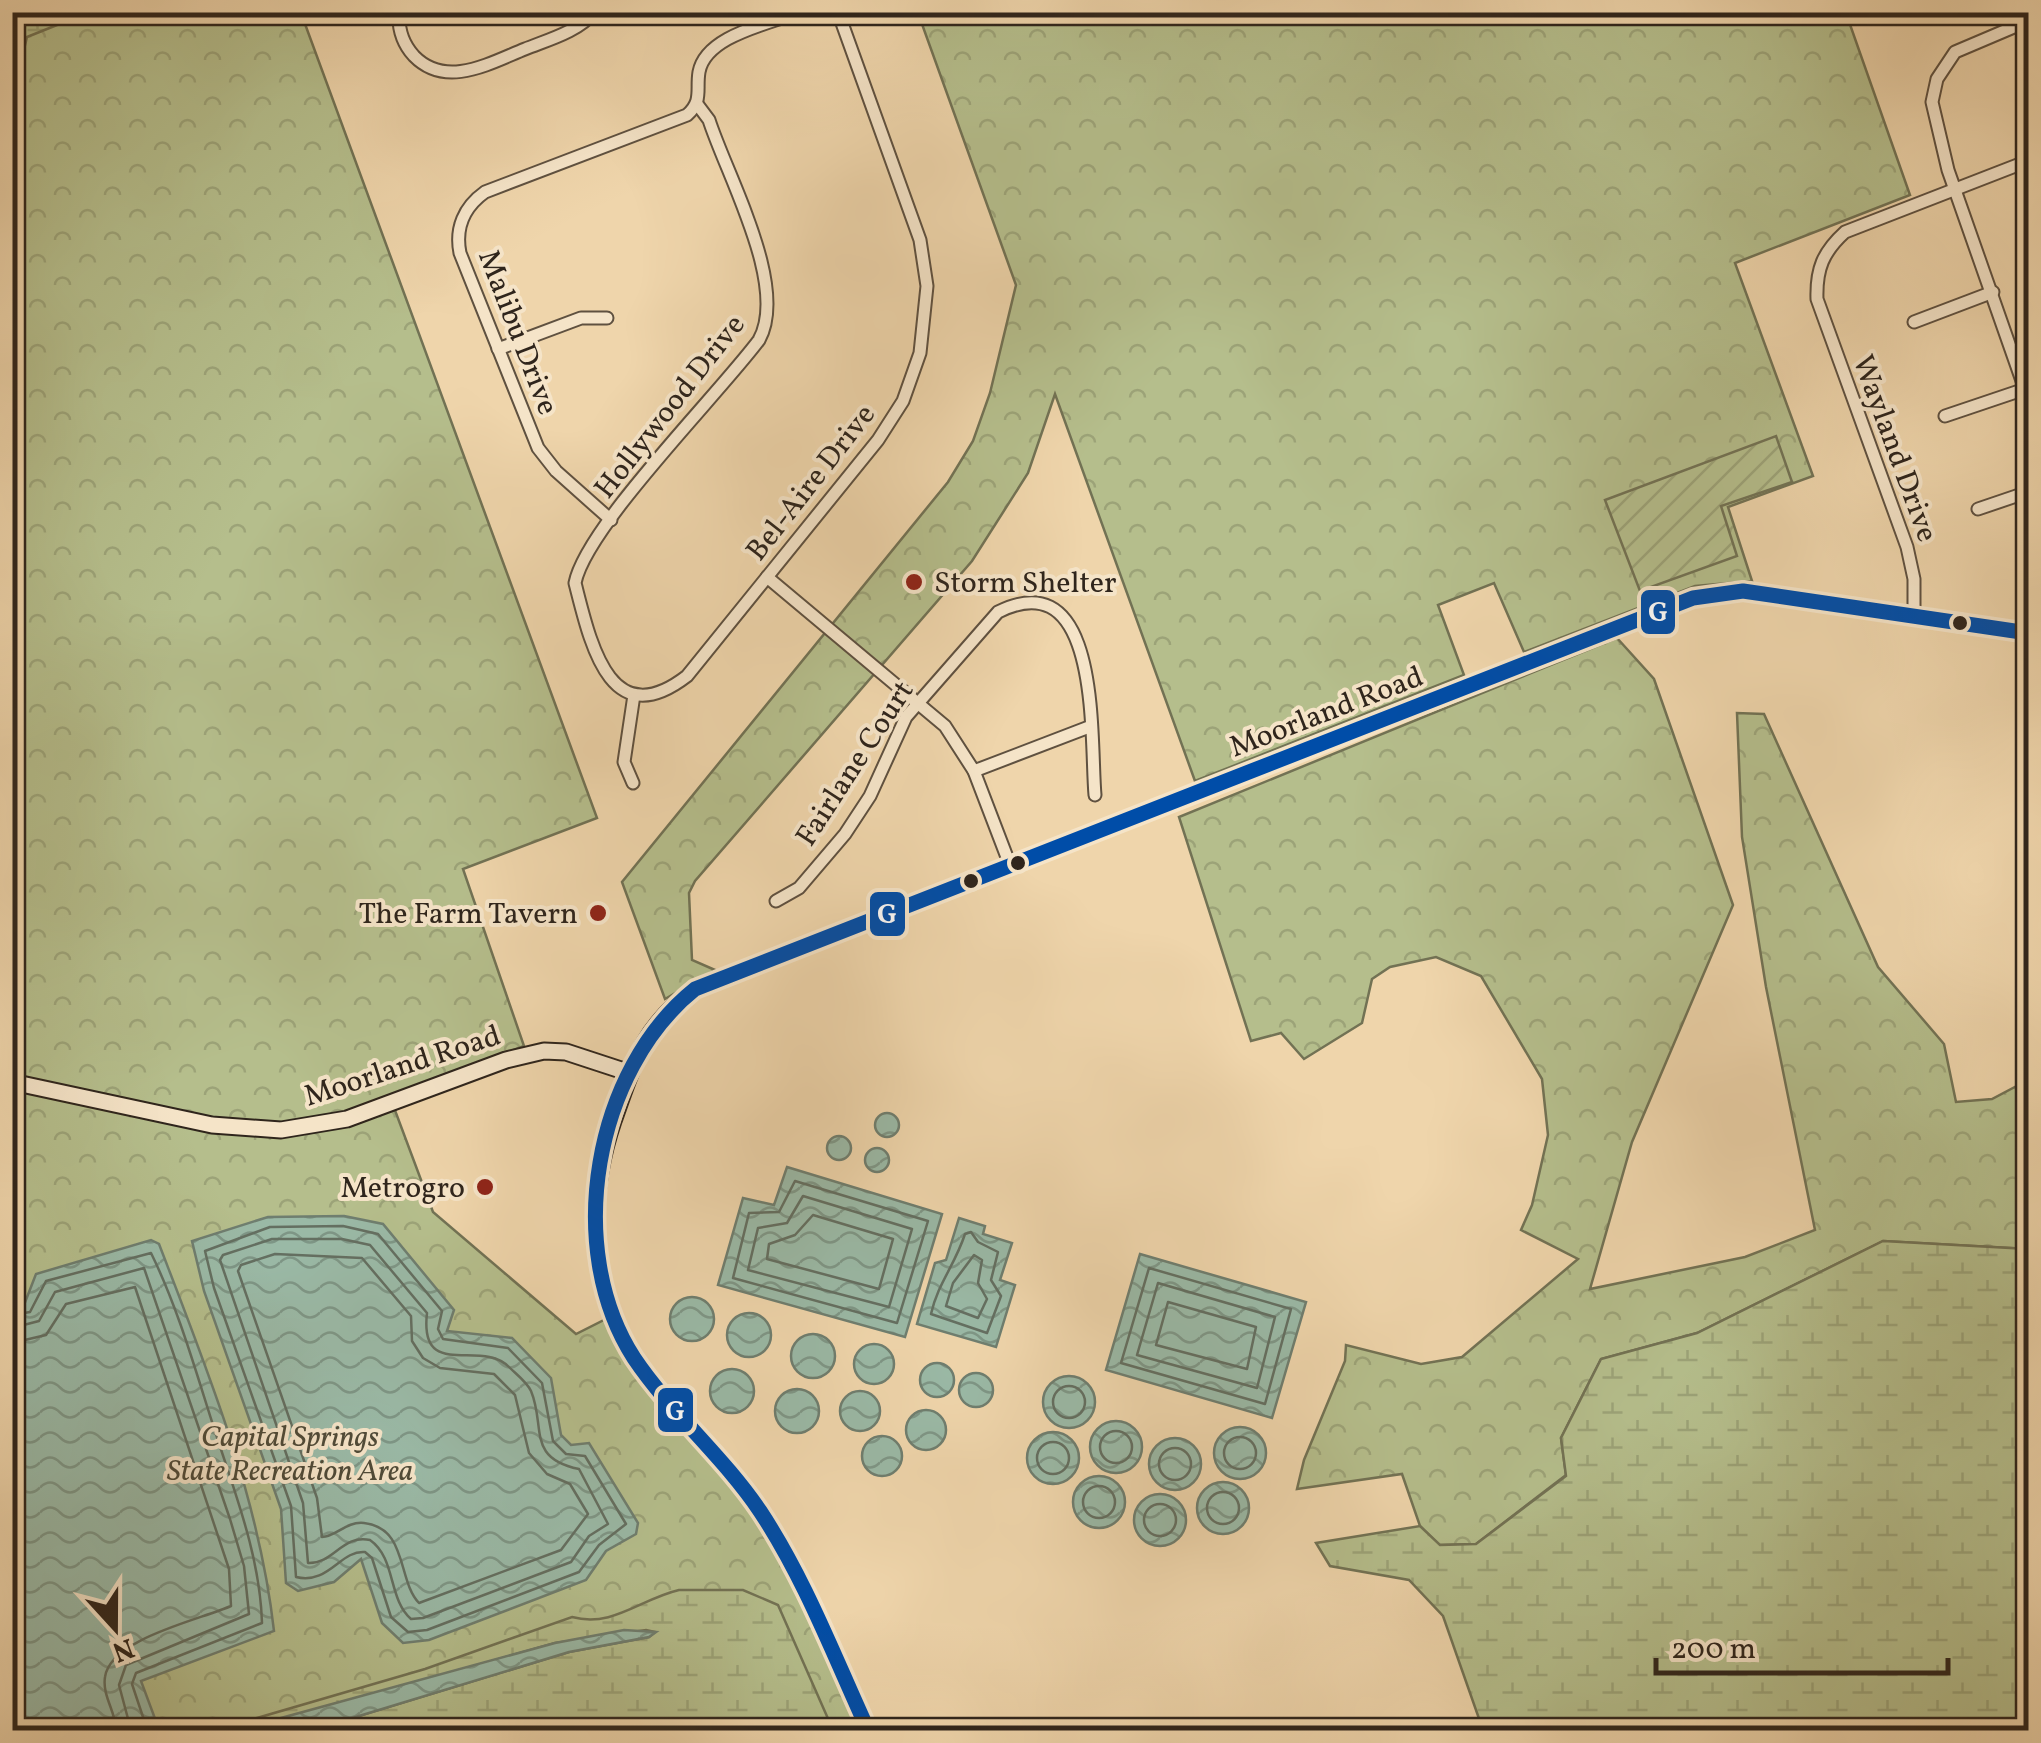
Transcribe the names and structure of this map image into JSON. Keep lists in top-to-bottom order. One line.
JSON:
{"streets":{"street":["Malibu Drive","Hollywood Drive","Wayland Drive","Bel-Aire Drive","Moorland Road","Fairlane Court"]},"crossings":[["Malibu Drive","Hollywood Drive"],["Hollywood Drive","Bel-Aire Drive"],["Wayland Drive","Moorland Road"]],"parks":["Capital Springs State Recreation Area"],"places":["Storm Shelter","The Farm Tavern","Metrogro"],"lines":["transit line G"],"scale_bar":"200 m","north":"bottom"}
